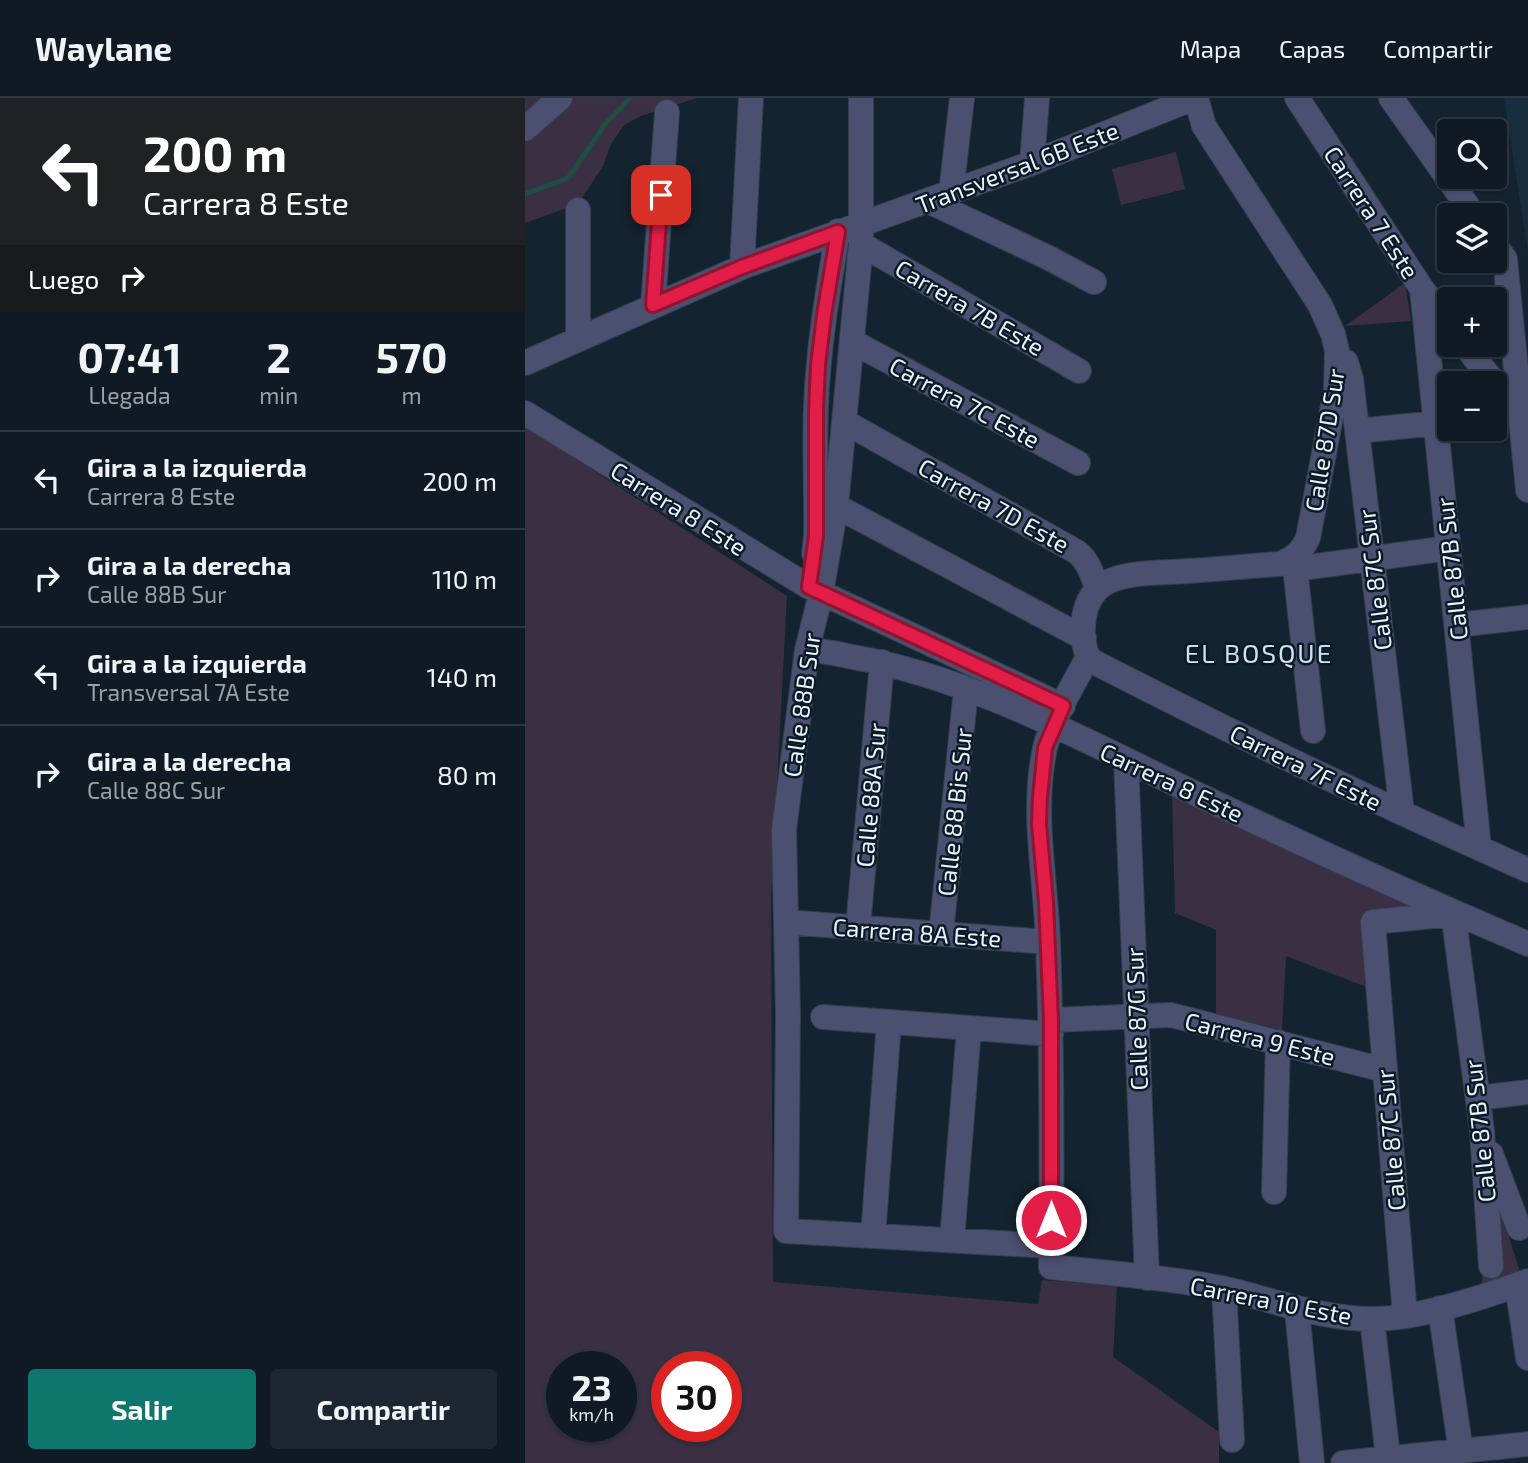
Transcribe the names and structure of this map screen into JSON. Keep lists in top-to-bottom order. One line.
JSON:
{"streets":{"street":["Transversal 6B Este","Carrera 7 Este","Carrera 7B Este","Carrera 7C Este","Calle 87D Sur","Carrera 7D Este","Carrera 8 Este","Calle 87B Sur","Calle 87C Sur","Calle 88B Sur","Carrera 7F Este","Calle 88A Sur","Calle 88 Bis Sur","Carrera 8A Este","Calle 87G Sur","Carrera 9 Este","Carrera 10 Este"]},"crossings":[["Transversal 6B Este","Carrera 7B Este"],["Transversal 6B Este","Calle 87D Sur"],["Transversal 6B Este","Calle 88B Sur"],["Carrera 7 Este","Calle 87B Sur"],["Carrera 7B Este","Calle 88B Sur"],["Carrera 7C Este","Calle 88B Sur"],["Calle 87D Sur","Calle 87C Sur"],["Carrera 7D Este","Calle 88B Sur"],["Carrera 8 Este","Calle 87B Sur"],["Carrera 8 Este","Calle 87C Sur"],["Carrera 8 Este","Calle 88B Sur"],["Carrera 8 Este","Calle 88A Sur"],["Carrera 8 Este","Calle 88 Bis Sur"],["Carrera 8 Este","Calle 87G Sur"],["Calle 87B Sur","Calle 87C Sur"],["Calle 87B Sur","Carrera 7F Este"],["Calle 87C Sur","Carrera 7F Este"],["Calle 87C Sur","Carrera 9 Este"],["Calle 87C Sur","Carrera 10 Este"],["Calle 88B Sur","Carrera 7F Este"],["Calle 88B Sur","Carrera 8A Este"],["Calle 88B Sur","Carrera 10 Este"],["Calle 88A Sur","Carrera 8A Este"],["Calle 88 Bis Sur","Carrera 8A Este"],["Calle 87G Sur","Carrera 9 Este"],["Calle 87G Sur","Carrera 10 Este"]],"districts":["EL BOSQUE"],"page":{"header":"Waylane","nav":["Mapa","Capas","Compartir"],"turn":["200 m","Carrera 8 Este"],"map_buttons":["+","−"],"then":"Luego","eta":["07:41","Llegada","2","min","570","m"],"list":[{"name":"Gira a la izquierda","note":"Carrera 8 Este","value":"200 m"},{"name":"Gira a la derecha","note":"Calle 88B Sur","value":"110 m"},{"name":"Gira a la izquierda","note":"Transversal 7A Este","value":"140 m"},{"name":"Gira a la derecha","note":"Calle 88C Sur","value":"80 m"}],"speed":"23 km/h","limit":"30","buttons":["Salir","Compartir"]}}
